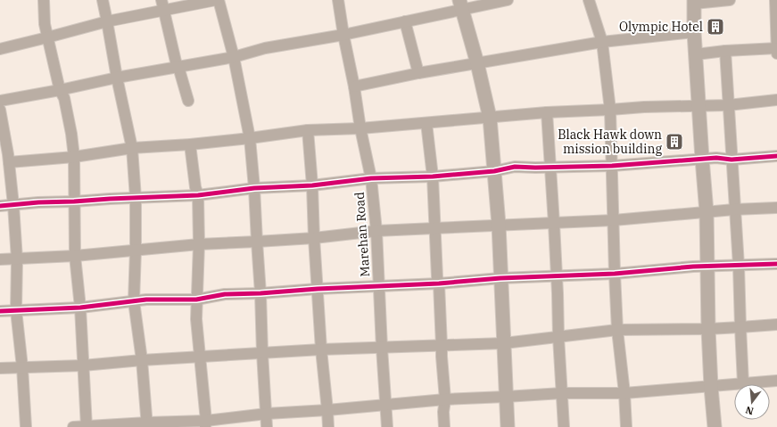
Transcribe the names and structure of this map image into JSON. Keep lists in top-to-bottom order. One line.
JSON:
{"streets":{"street":["Marehan Road"]},"places":{"building":["Olympic Hotel","Black Hawk down mission building"]},"north":"bottom"}
